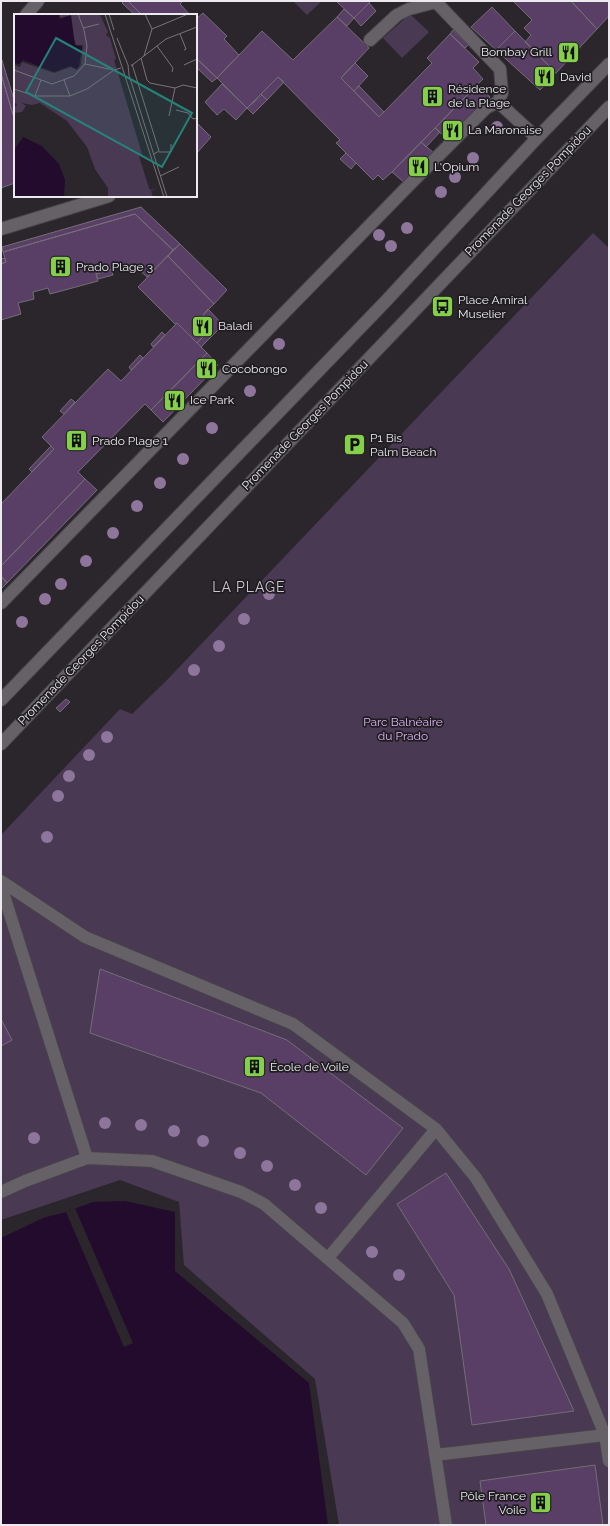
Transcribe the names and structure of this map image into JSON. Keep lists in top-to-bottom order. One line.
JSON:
{"streets":{"main road":["Promenade Georges Pompidou"]},"districts":["LA PLAGE"],"parks":["Parc Balnéaire du Prado"],"places":{"restaurant":["Bombay Grill","David","La Maronaise","L'Opium","Baladi","Cocobongo","Ice Park"],"building":["Résidence de la Plage","Prado Plage 3","Prado Plage 1","École de Voile","Pôle France Voile"],"bus stop":["Place Amiral Muselier"],"parking":["P1 Bis Palm Beach"]}}
